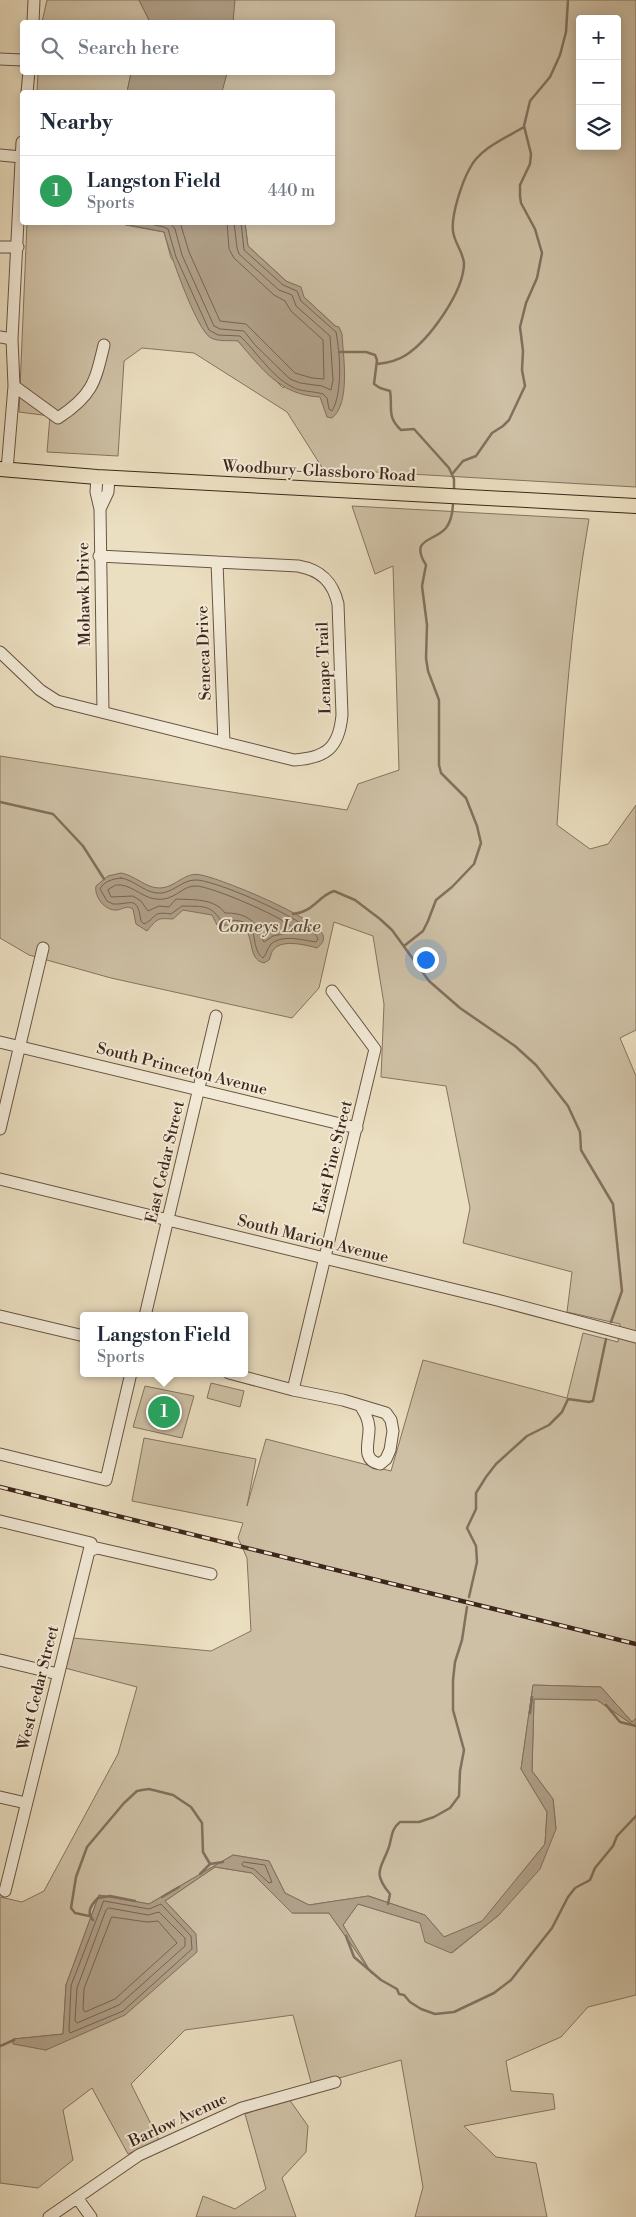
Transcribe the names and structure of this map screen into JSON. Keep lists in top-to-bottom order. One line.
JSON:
{"streets":{"main road":["Woodbury-Glassboro Road"],"street":["Mohawk Drive","Seneca Drive","Lenape Trail","South Princeton Avenue","East Pine Street","East Cedar Street","South Marion Avenue","West Cedar Street","Barlow Avenue"]},"crossings":[["Woodbury-Glassboro Road","Mohawk Drive"],["Mohawk Drive","Lenape Trail"],["Seneca Drive","Lenape Trail"],["South Princeton Avenue","East Pine Street"],["South Princeton Avenue","East Cedar Street"],["East Pine Street","South Marion Avenue"],["East Cedar Street","South Marion Avenue"]],"water":["Comeys Lake"],"page":{"map_buttons":["+","−"],"search":"Search here","heading":"Nearby","list":[{"mark":"1","name":"Langston Field","note":"Sports","value":"440 m"}],"popup":["Langston Field","Sports"],"pins":"1"}}
